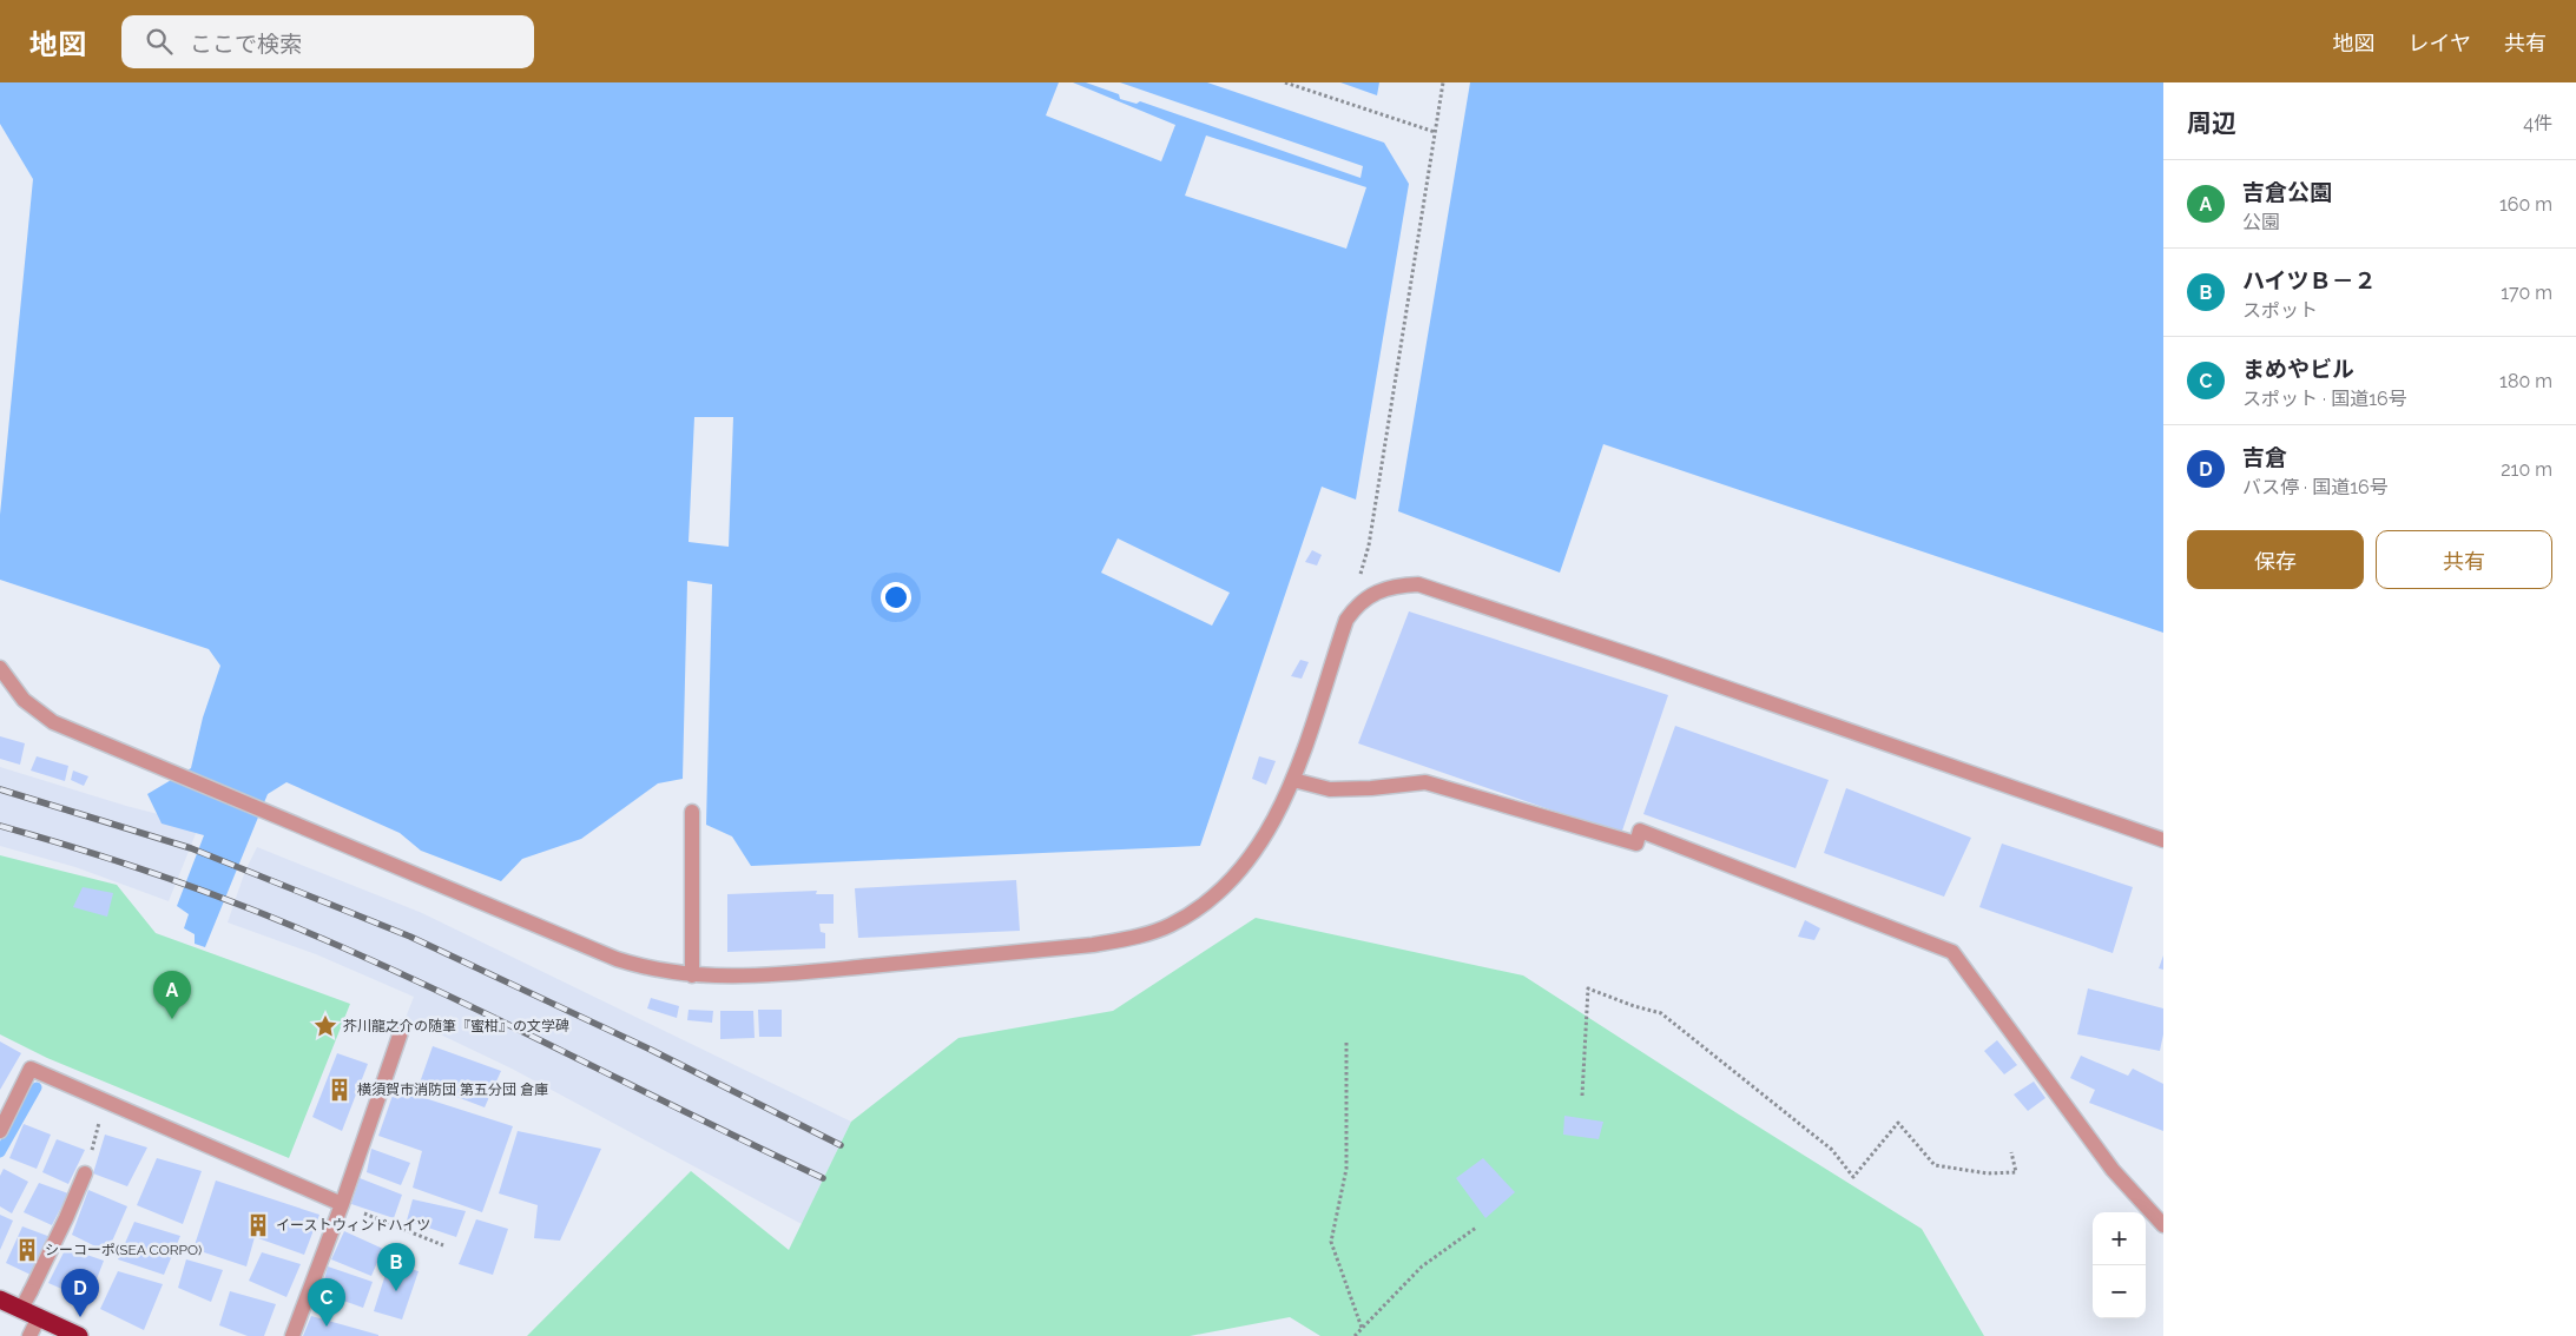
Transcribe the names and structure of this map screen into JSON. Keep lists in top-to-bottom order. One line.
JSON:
{"places":{"place":["芥川龍之介の随筆『蜜柑』の文学碑"],"building":["横須賀市消防団 第五分団 倉庫","イーストウィンドハイツ","シーコーポ(SEA CORPO)"]},"page":{"header":"地図","search":"ここで検索","nav":["地図","レイヤ","共有"],"heading":["周辺","4件"],"list":[{"mark":"A","name":"吉倉公園","note":"公園","value":"160 m"},{"mark":"B","name":"ハイツＢ－２","note":"スポット","value":"170 m"},{"mark":"C","name":"まめやビル","note":"スポット · 国道16号","value":"180 m"},{"mark":"D","name":"吉倉","note":"バス停 · 国道16号","value":"210 m"}],"buttons":["保存","共有"],"pins":["A","B","D","C"],"map_buttons":["+","−"]}}
